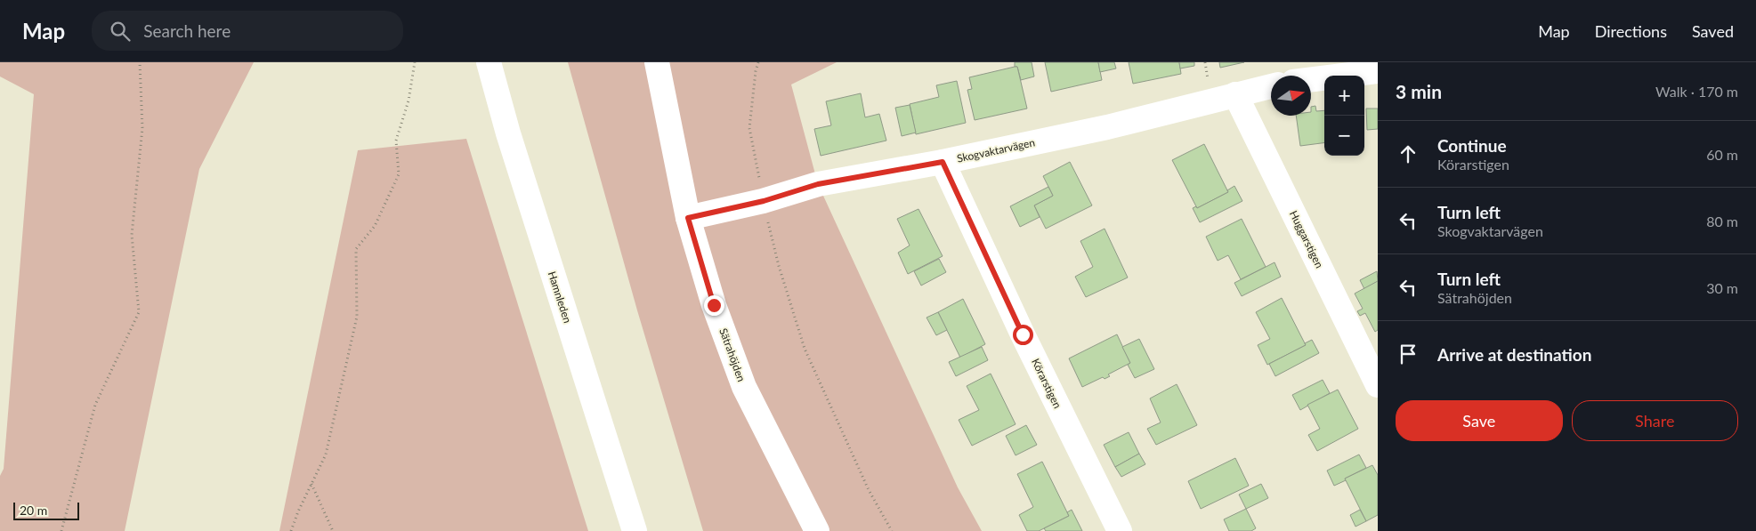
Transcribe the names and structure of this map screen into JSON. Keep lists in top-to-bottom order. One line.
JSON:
{"streets":{"street":["Skogvaktarvägen","Huggarstigen","Hamnleden","Sätrahöjden","Körarstigen"]},"crossings":[["Skogvaktarvägen","Huggarstigen"],["Skogvaktarvägen","Sätrahöjden"],["Skogvaktarvägen","Körarstigen"]],"scale_bar":"20 m","north":"right","page":{"header":"Map","search":"Search here","nav":["Map","Directions","Saved"],"heading":["3 min","Walk · 170 m"],"map_buttons":["+","−"],"list":[["Continue","Körarstigen","60 m"],["Turn left","Skogvaktarvägen","80 m"],["Turn left","Sätrahöjden","30 m"],"Arrive at destination"],"buttons":["Save","Share"],"scale":"20 m"}}
